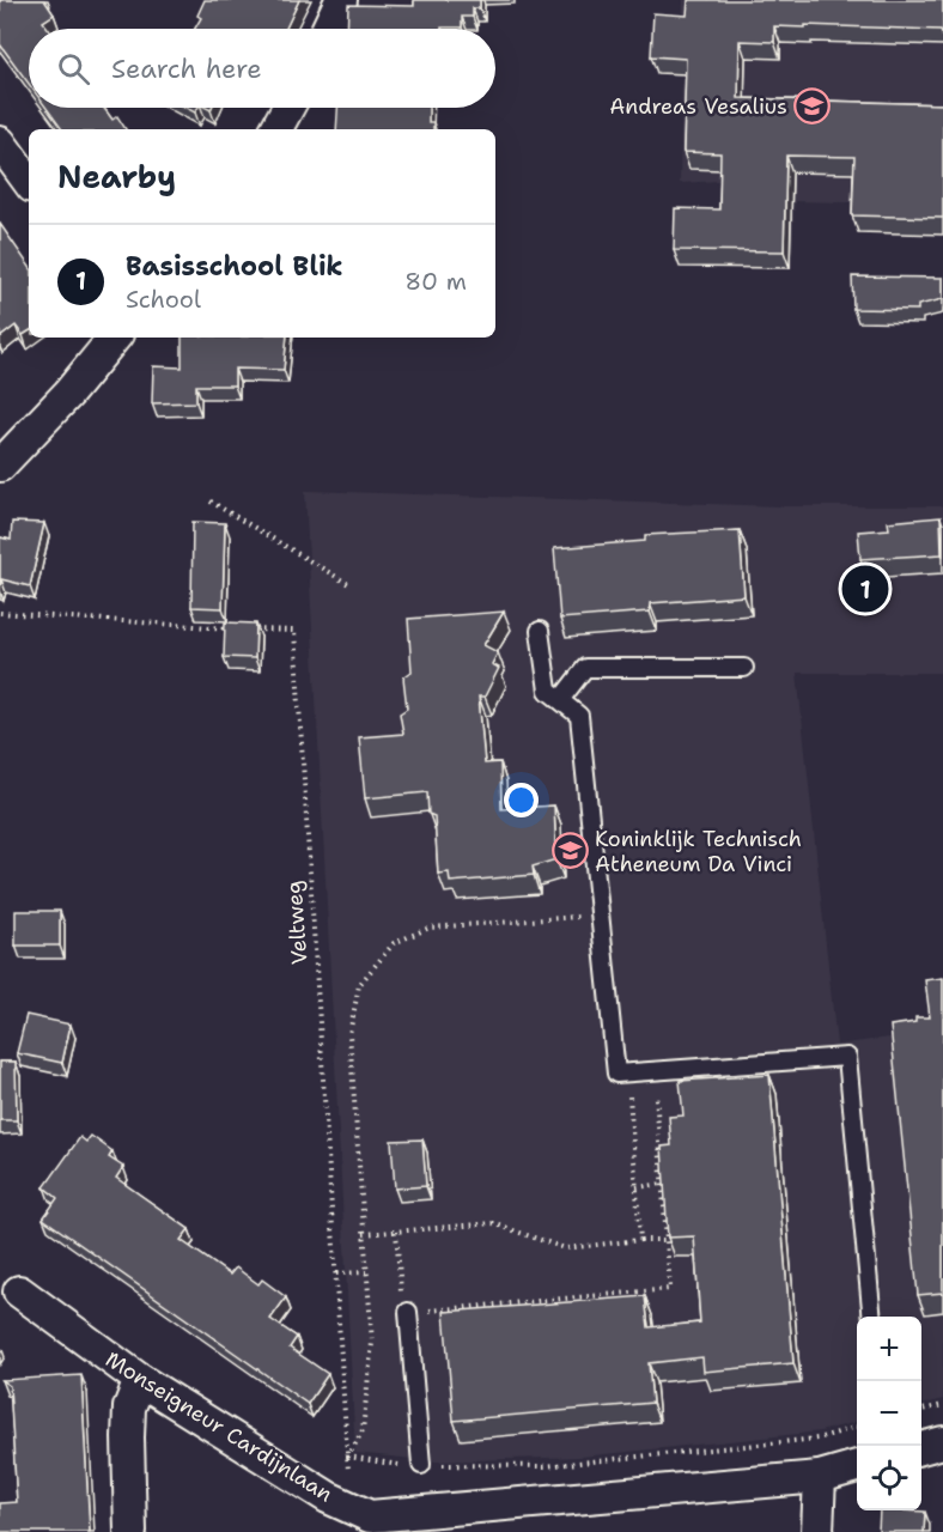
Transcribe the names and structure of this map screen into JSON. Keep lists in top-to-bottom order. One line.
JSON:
{"streets":{"street":["Monseigneur Cardijnlaan"],"path":["Veltweg"]},"crossings":[["Veltweg","Monseigneur Cardijnlaan"]],"places":{"school or university":["Andreas Vesalius","Koninklijk Technisch Atheneum Da Vinci"]},"page":{"search":"Search here","heading":"Nearby","list":[{"mark":"1","name":"Basisschool Blik","note":"School","value":"80 m"}],"pins":"1","map_buttons":["+","−"]}}
